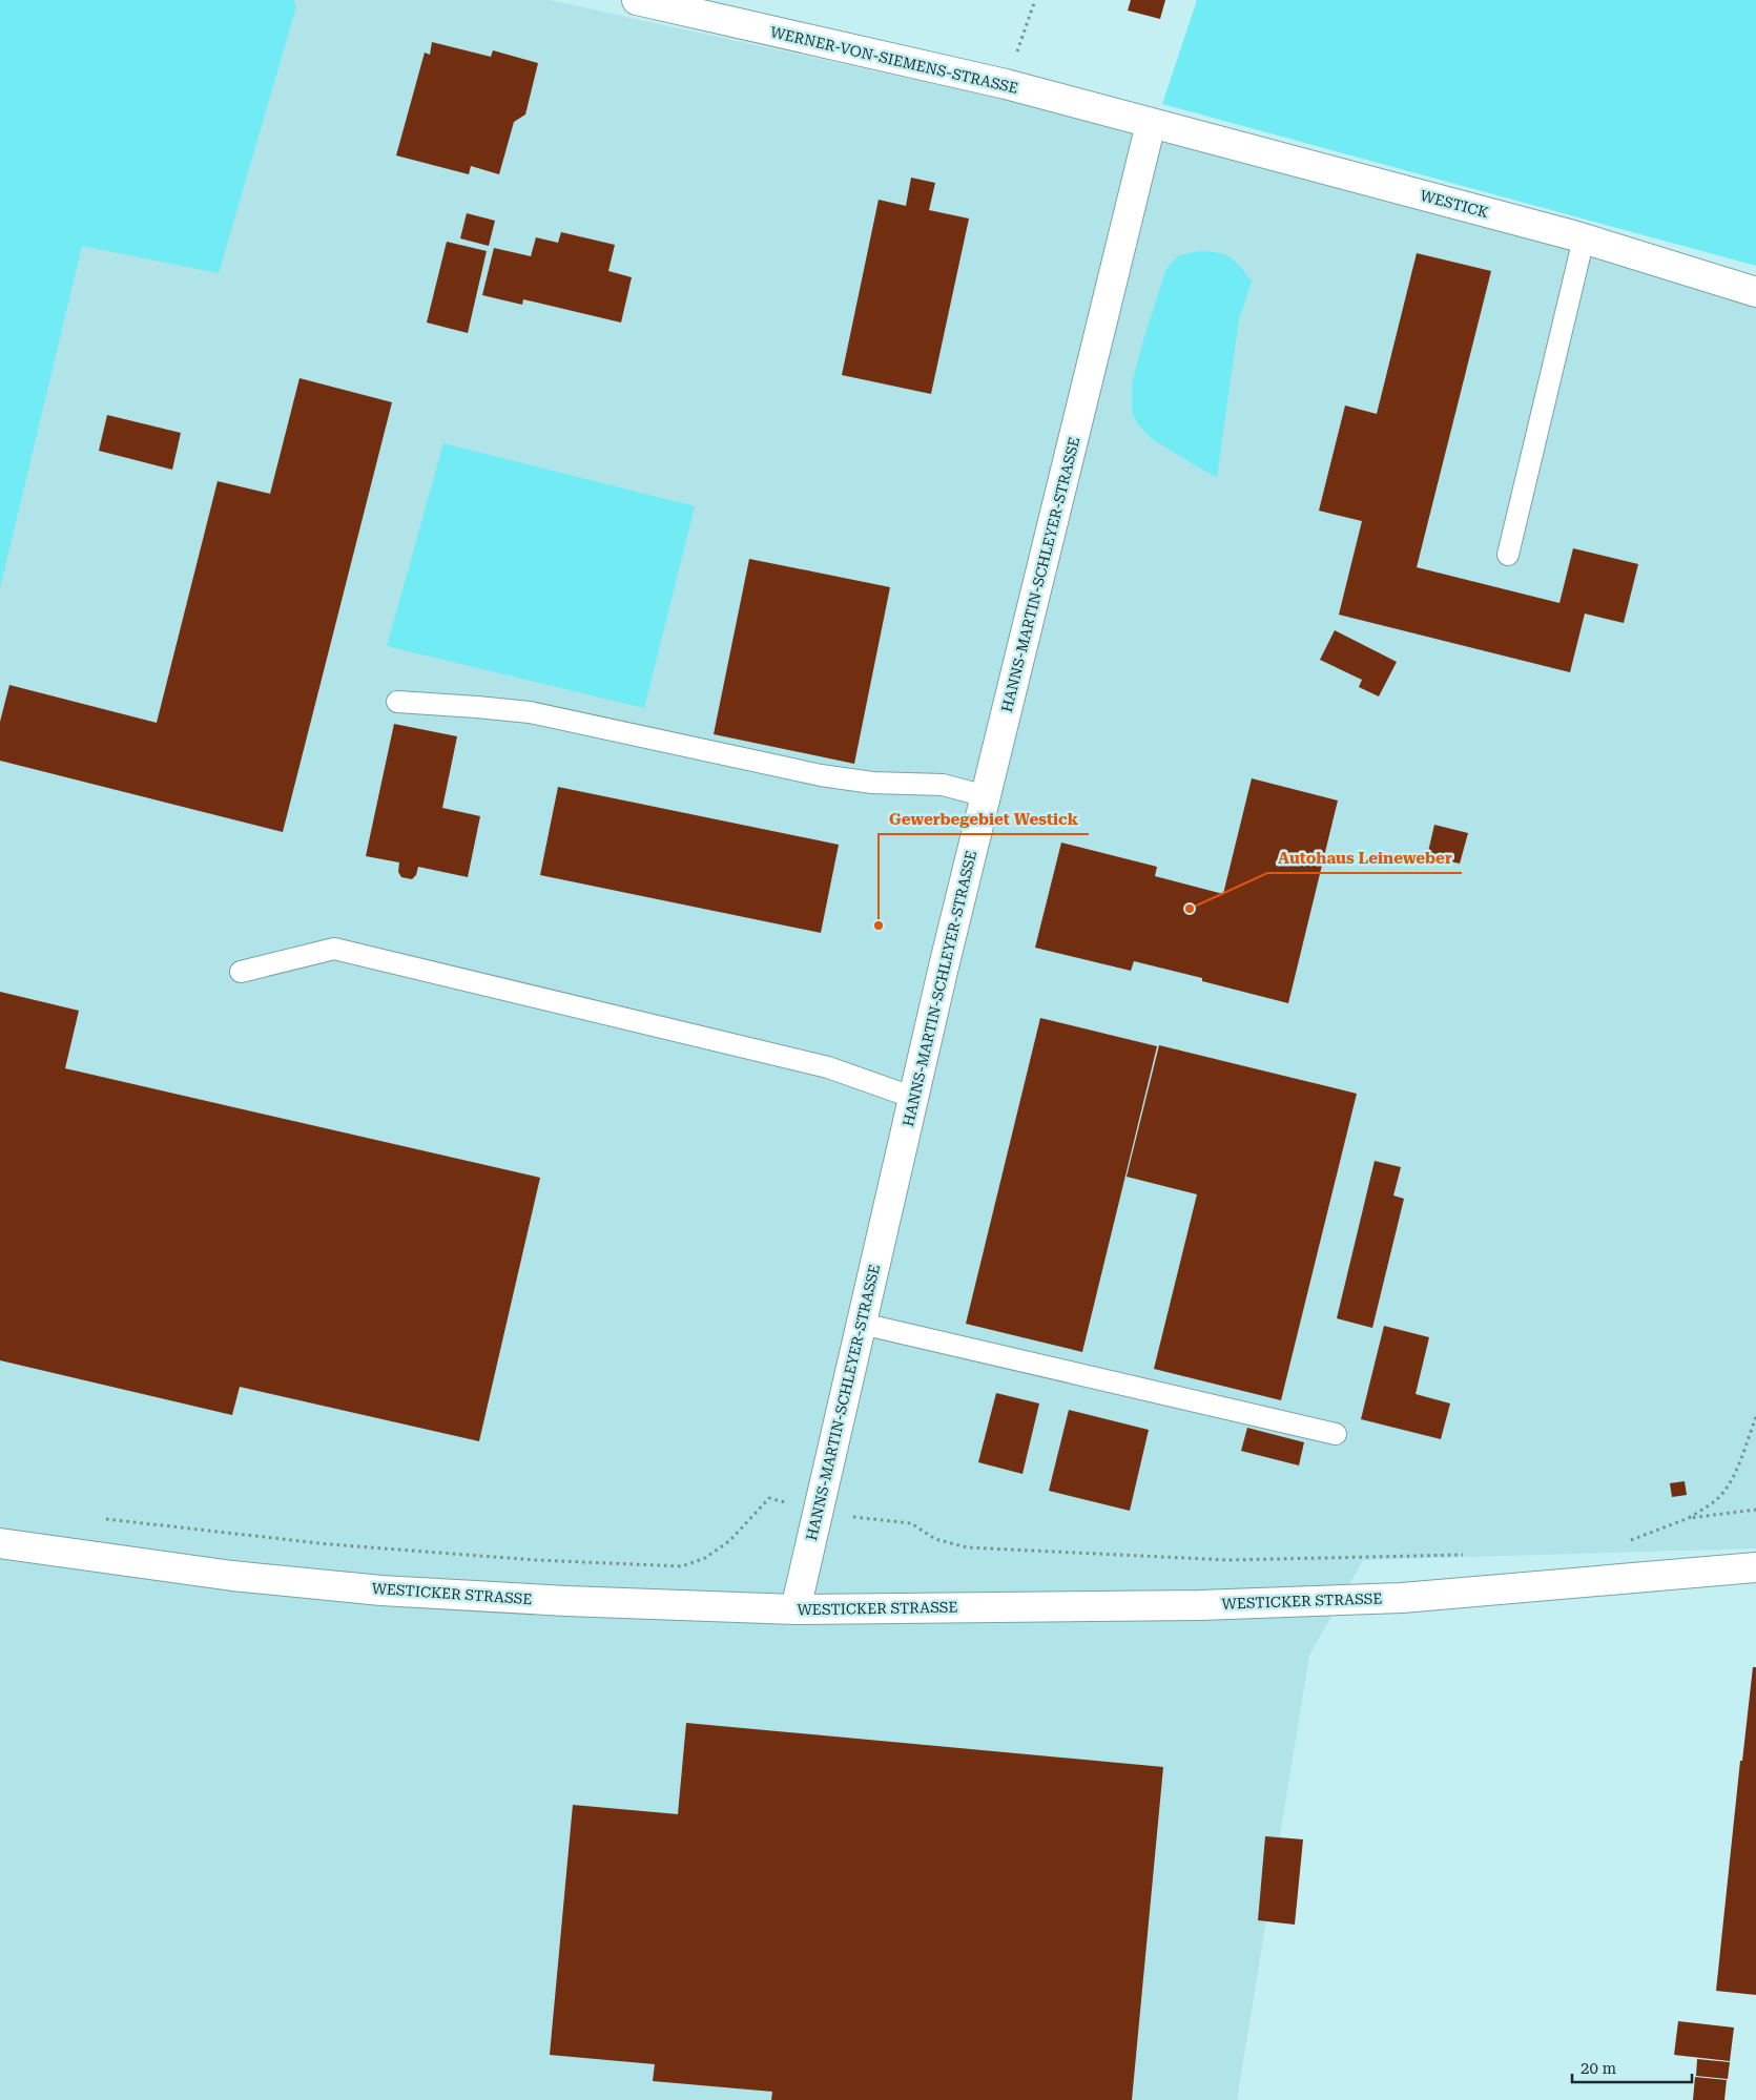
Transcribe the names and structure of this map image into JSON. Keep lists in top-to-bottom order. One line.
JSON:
{"streets":{"street":["WERNER-VON-SIEMENS-STRASSE","WESTICK","HANNS-MARTIN-SCHLEYER-STRASSE","WESTICKER STRASSE"]},"crossings":[["WERNER-VON-SIEMENS-STRASSE","WESTICK"],["WERNER-VON-SIEMENS-STRASSE","HANNS-MARTIN-SCHLEYER-STRASSE"],["WESTICK","HANNS-MARTIN-SCHLEYER-STRASSE"],["HANNS-MARTIN-SCHLEYER-STRASSE","WESTICKER STRASSE"]],"places":["Autohaus Leineweber","Gewerbegebiet Westick"],"scale_bar":"20 m"}
